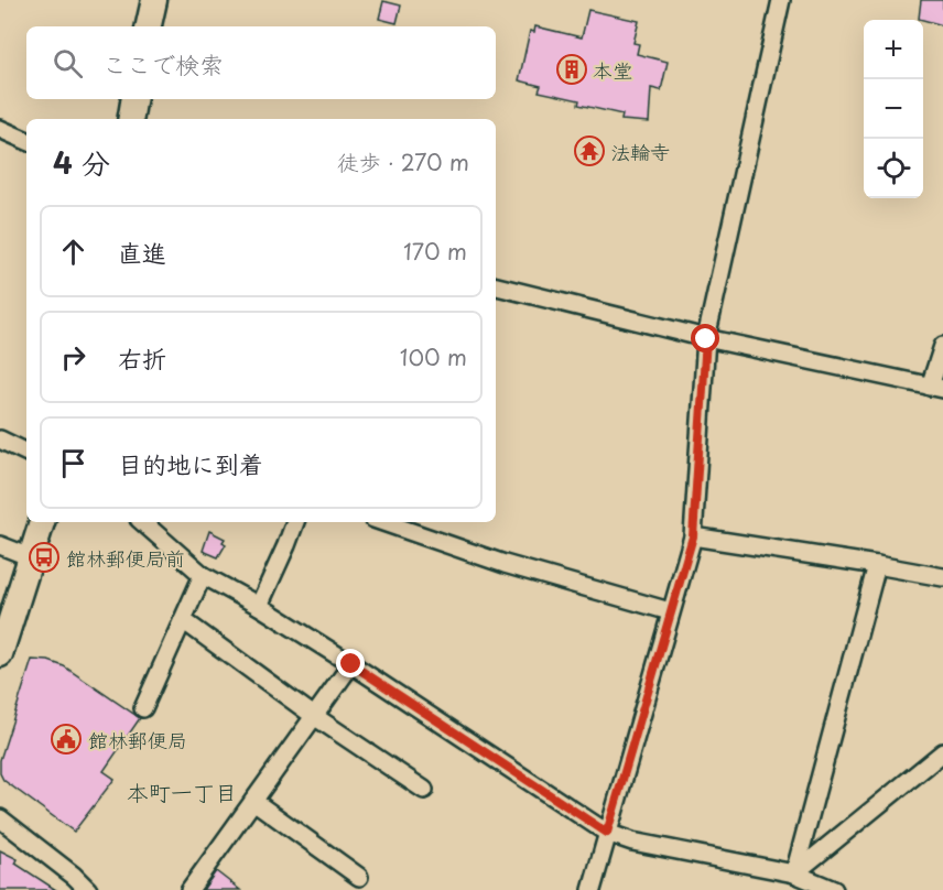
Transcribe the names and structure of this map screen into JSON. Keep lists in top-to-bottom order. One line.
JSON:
{"districts":["本町一丁目"],"places":{"building":["本堂"],"temple":["法輪寺"],"bus stop":["館林郵便局前"],"public building":["館林郵便局"]},"page":{"map_buttons":["+","−"],"search":"ここで検索","heading":["4 分","徒歩 · 270 m"],"list":[["直進","170 m"],["右折","100 m"],"目的地に到着"]}}
